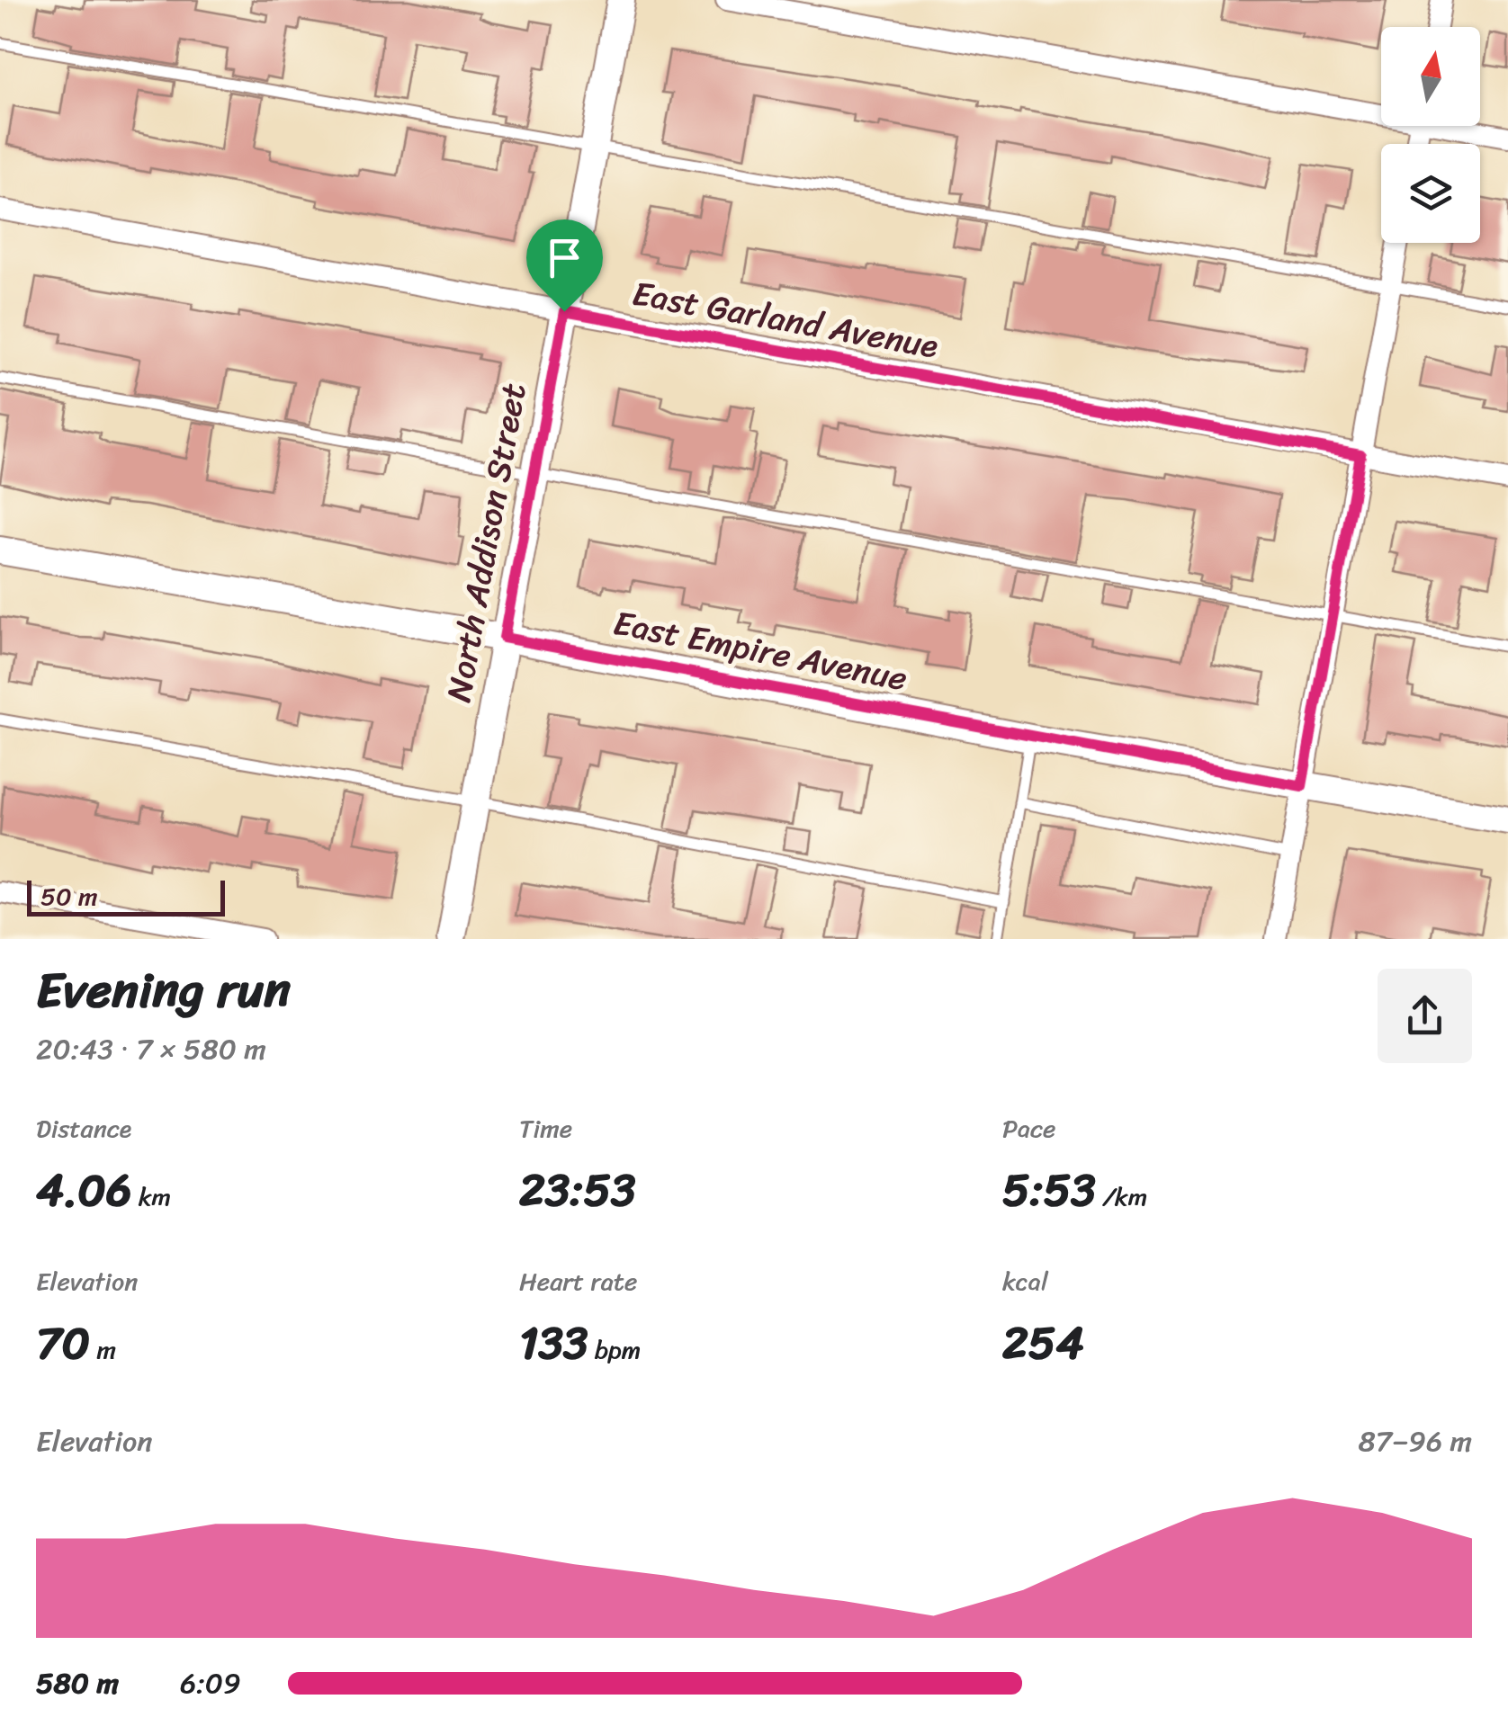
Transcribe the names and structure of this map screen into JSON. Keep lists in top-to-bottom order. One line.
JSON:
{"streets":{"street":["East Garland Avenue","North Addison Street","East Empire Avenue"]},"crossings":[["East Garland Avenue","North Addison Street"],["North Addison Street","East Empire Avenue"]],"scale_bar":"50 m","north":"top","page":{"scale":"50 m","heading":["Evening run","20:43 · 7 × 580 m"],"stats":[["Distance","4.06 km"],["Time","23:53"],["Pace","5:53 /km"],["Elevation","70 m"],["Heart rate","133 bpm"],["kcal","254"]],"chart":["Elevation","87–96 m"],"list":[{"name":"580 m","note":"6:09"}]}}
